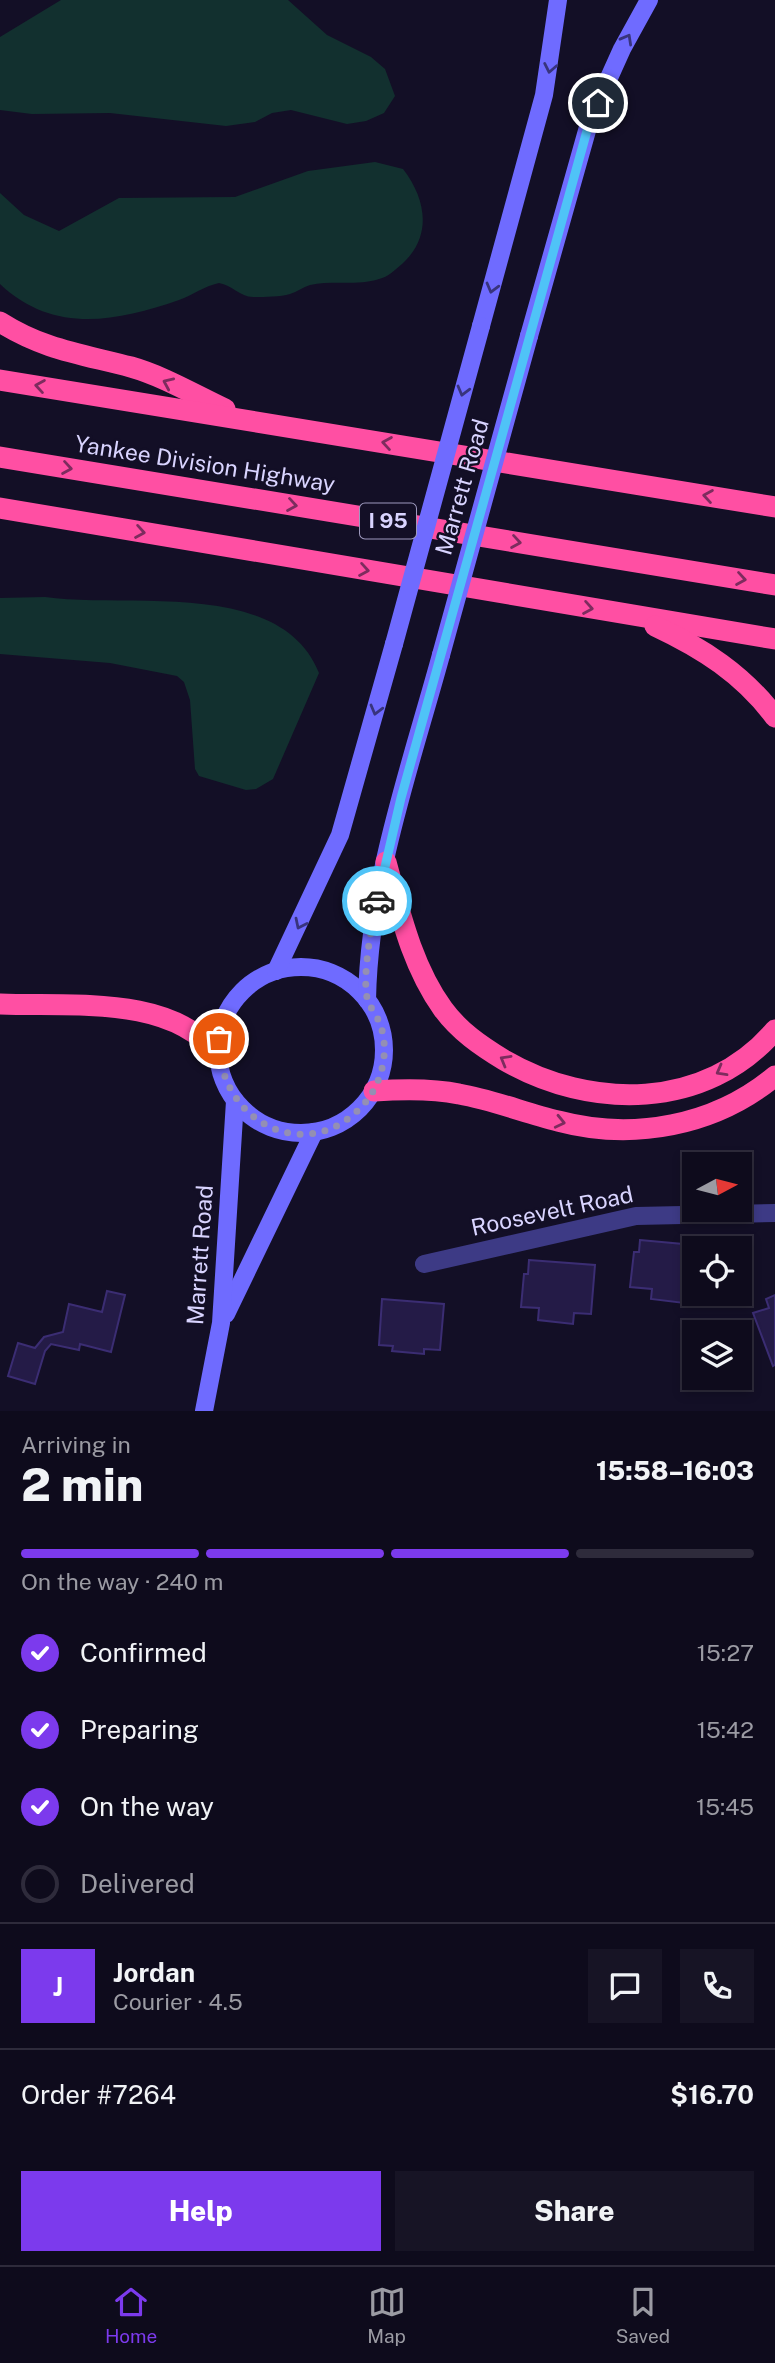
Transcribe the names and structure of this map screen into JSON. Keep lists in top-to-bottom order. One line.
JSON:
{"streets":{"highway":["Yankee Division Highway","I 95"],"main road":["Marrett Road"],"street":["Roosevelt Road"]},"north":"right","page":{"heading":["2 min","Arriving in","15:58–16:03"],"panel":["Jordan","Courier · 4.5","Order #7264","$16.70"],"bar":"On the way · 240 m","list":[["Confirmed","15:27"],["Preparing","15:42"],["On the way","15:45"],"Delivered"],"round":"J","buttons":["Help","Share"],"tabs":["Home","Map","Saved"]}}
